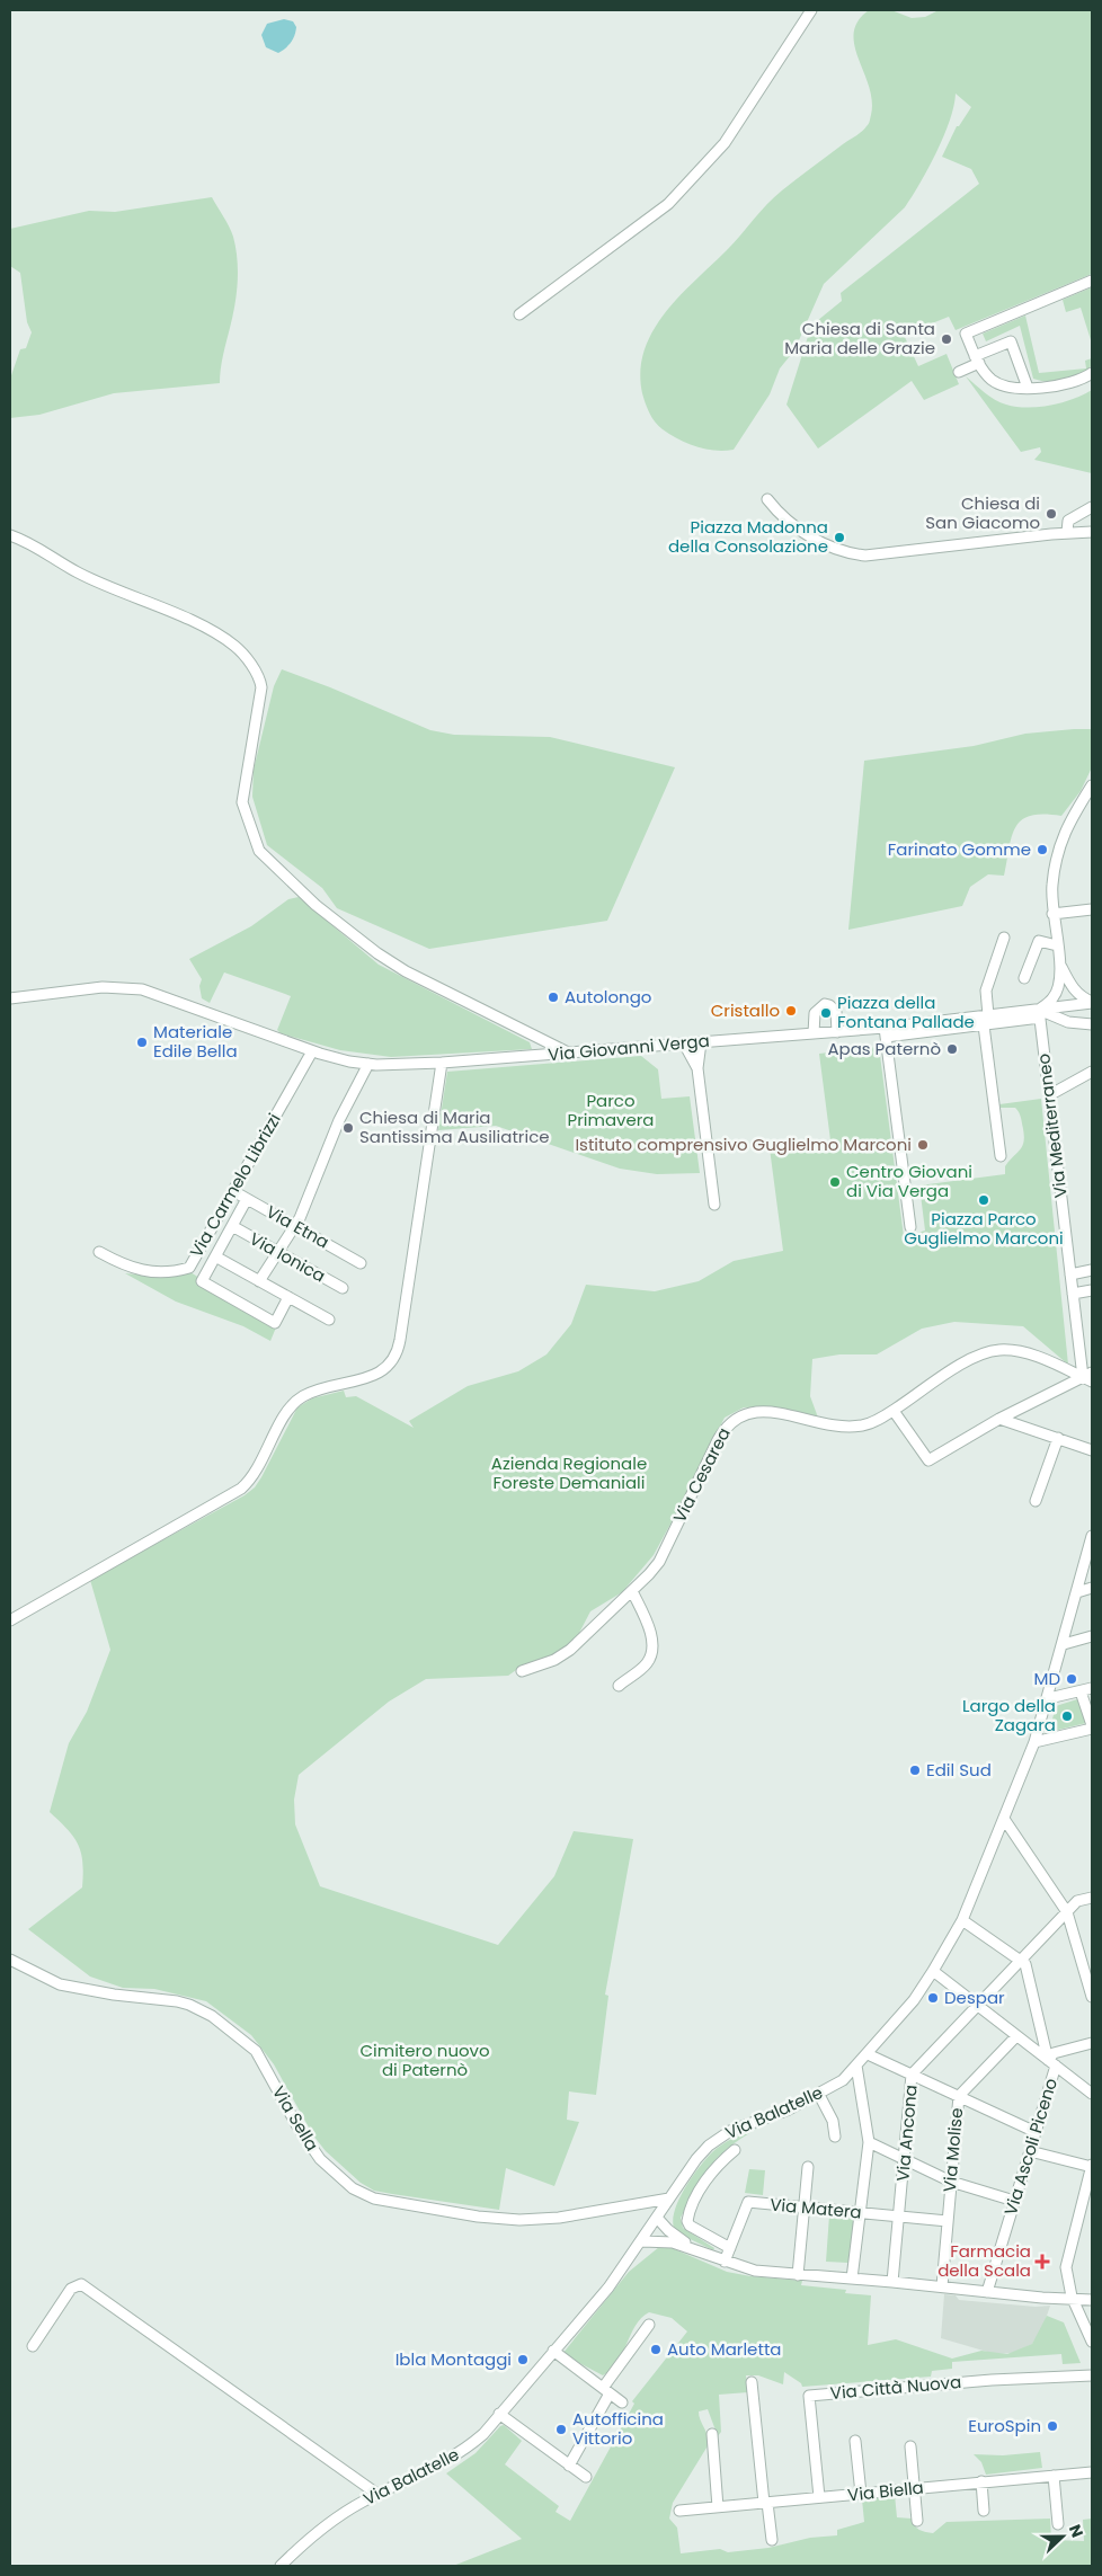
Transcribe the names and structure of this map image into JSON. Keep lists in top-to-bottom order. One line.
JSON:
{"streets":{"street":["Via Giovanni Verga","Via Mediterraneo","Via Carmelo Librizzi","Via Etna","Via Ionica","Via Cesarea","Via Balatelle","Via Sella","Via Ancona","Via Ascoli Piceno","Via Molise","Via Matera","Via Città Nuova","Via Biella"]},"crossings":[["Via Giovanni Verga","Via Mediterraneo"],["Via Giovanni Verga","Via Carmelo Librizzi"],["Via Mediterraneo","Via Cesarea"],["Via Carmelo Librizzi","Via Etna"],["Via Balatelle","Via Sella"],["Via Ancona","Via Matera"],["Via Molise","Via Matera"],["Via Città Nuova","Via Biella"]],"parks":["Parco Primavera","Azienda Regionale Foreste Demaniali","Cimitero nuovo di Paternò"],"places":{"other":["Chiesa di Santa Maria delle Grazie","Chiesa di San Giacomo","Piazza Madonna della Consolazione","Farinato Gomme","Autolongo","Cristallo","Piazza della Fontana Pallade","Materiale Edile Bella","Apas Paternò","Chiesa di Maria Santissima Ausiliatrice","Istituto comprensivo Guglielmo Marconi","Centro Giovani di Via Verga","Piazza Parco Guglielmo Marconi","MD","Largo della Zagara","Edil Sud","Despar","Auto Marletta","Ibla Montaggi","EuroSpin","Autofficina Vittorio"],"health":["Farmacia della Scala"]},"north":"right"}
